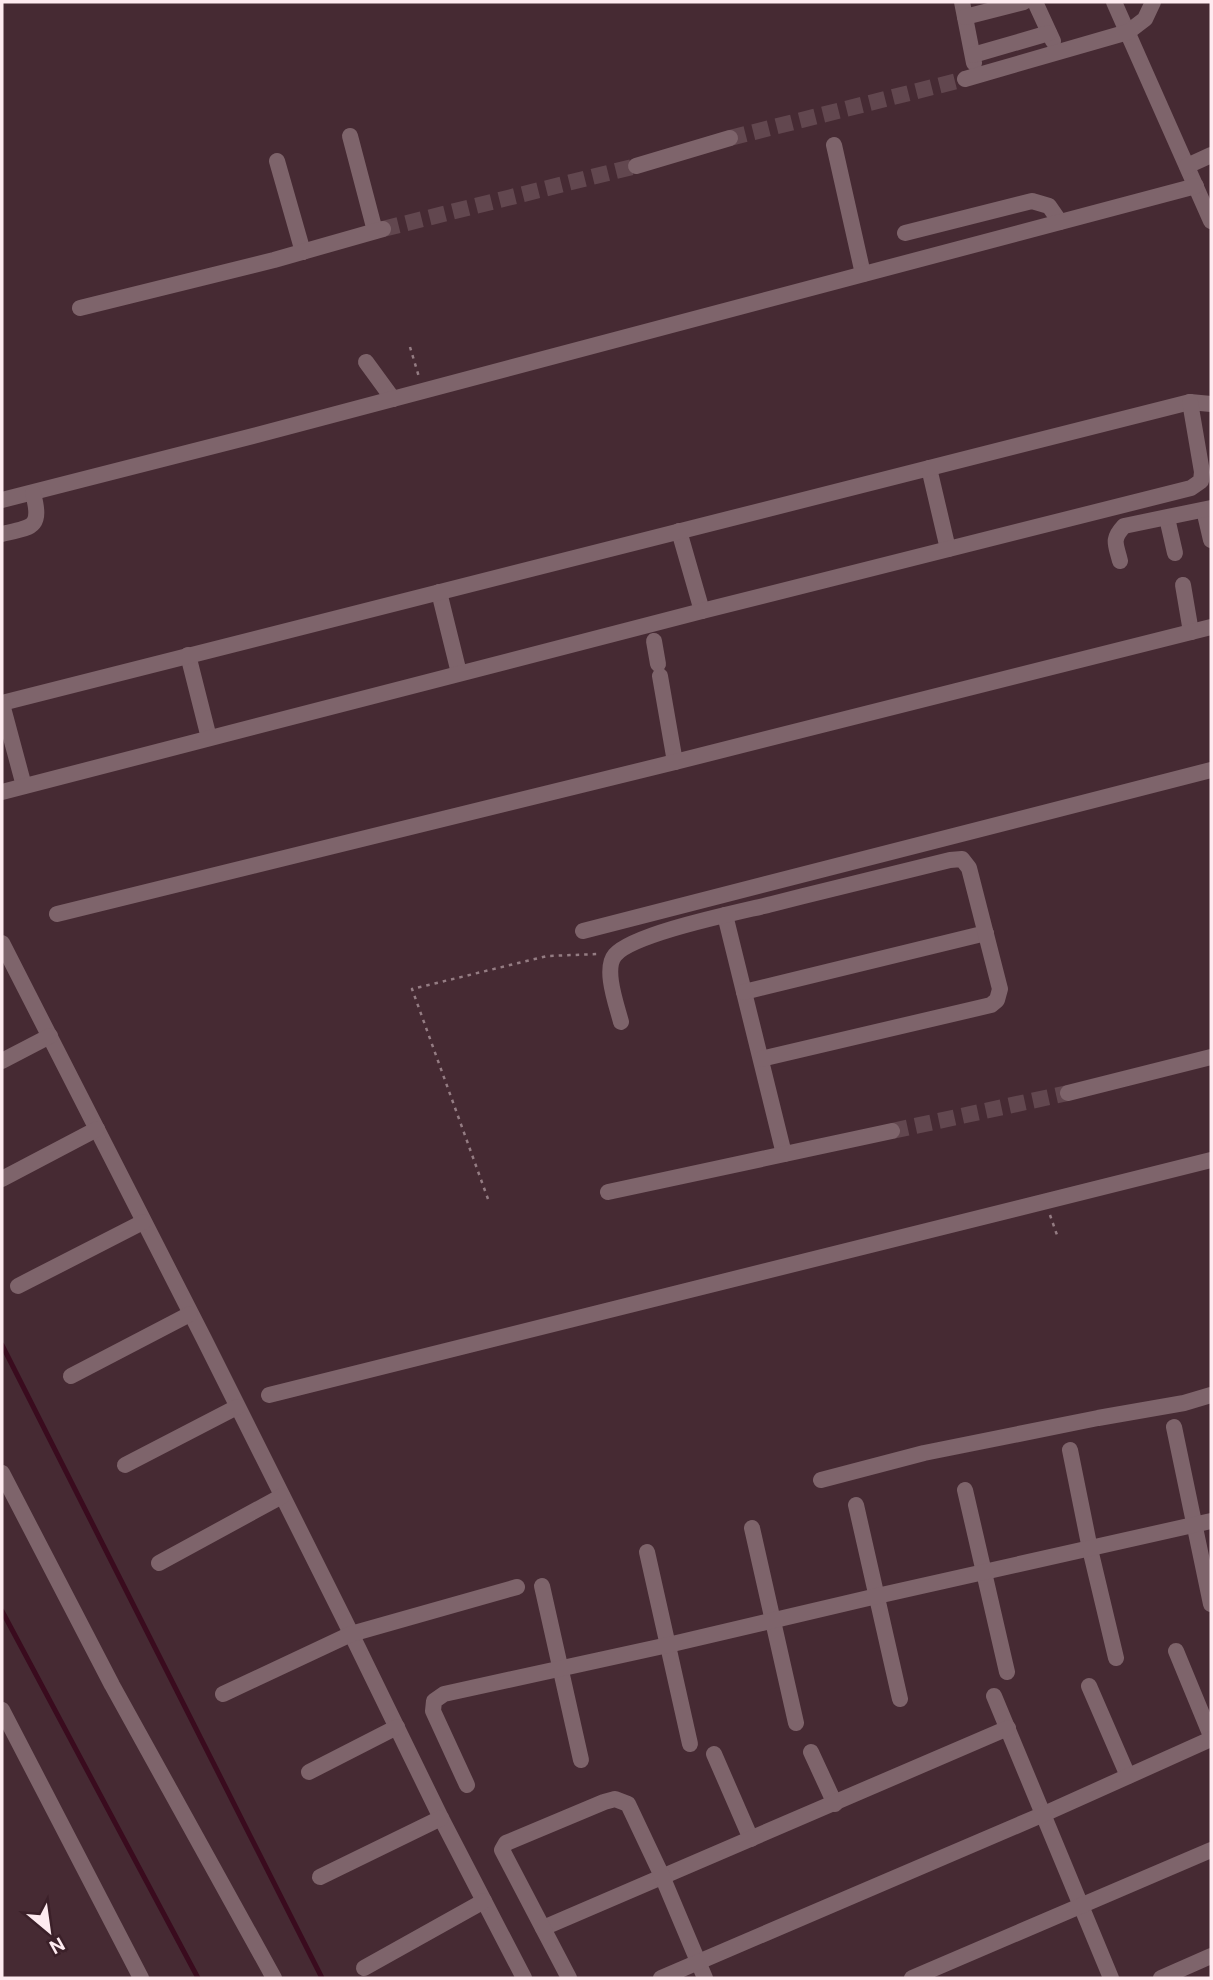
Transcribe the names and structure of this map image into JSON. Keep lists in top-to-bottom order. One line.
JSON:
{"north":"bottom right"}
